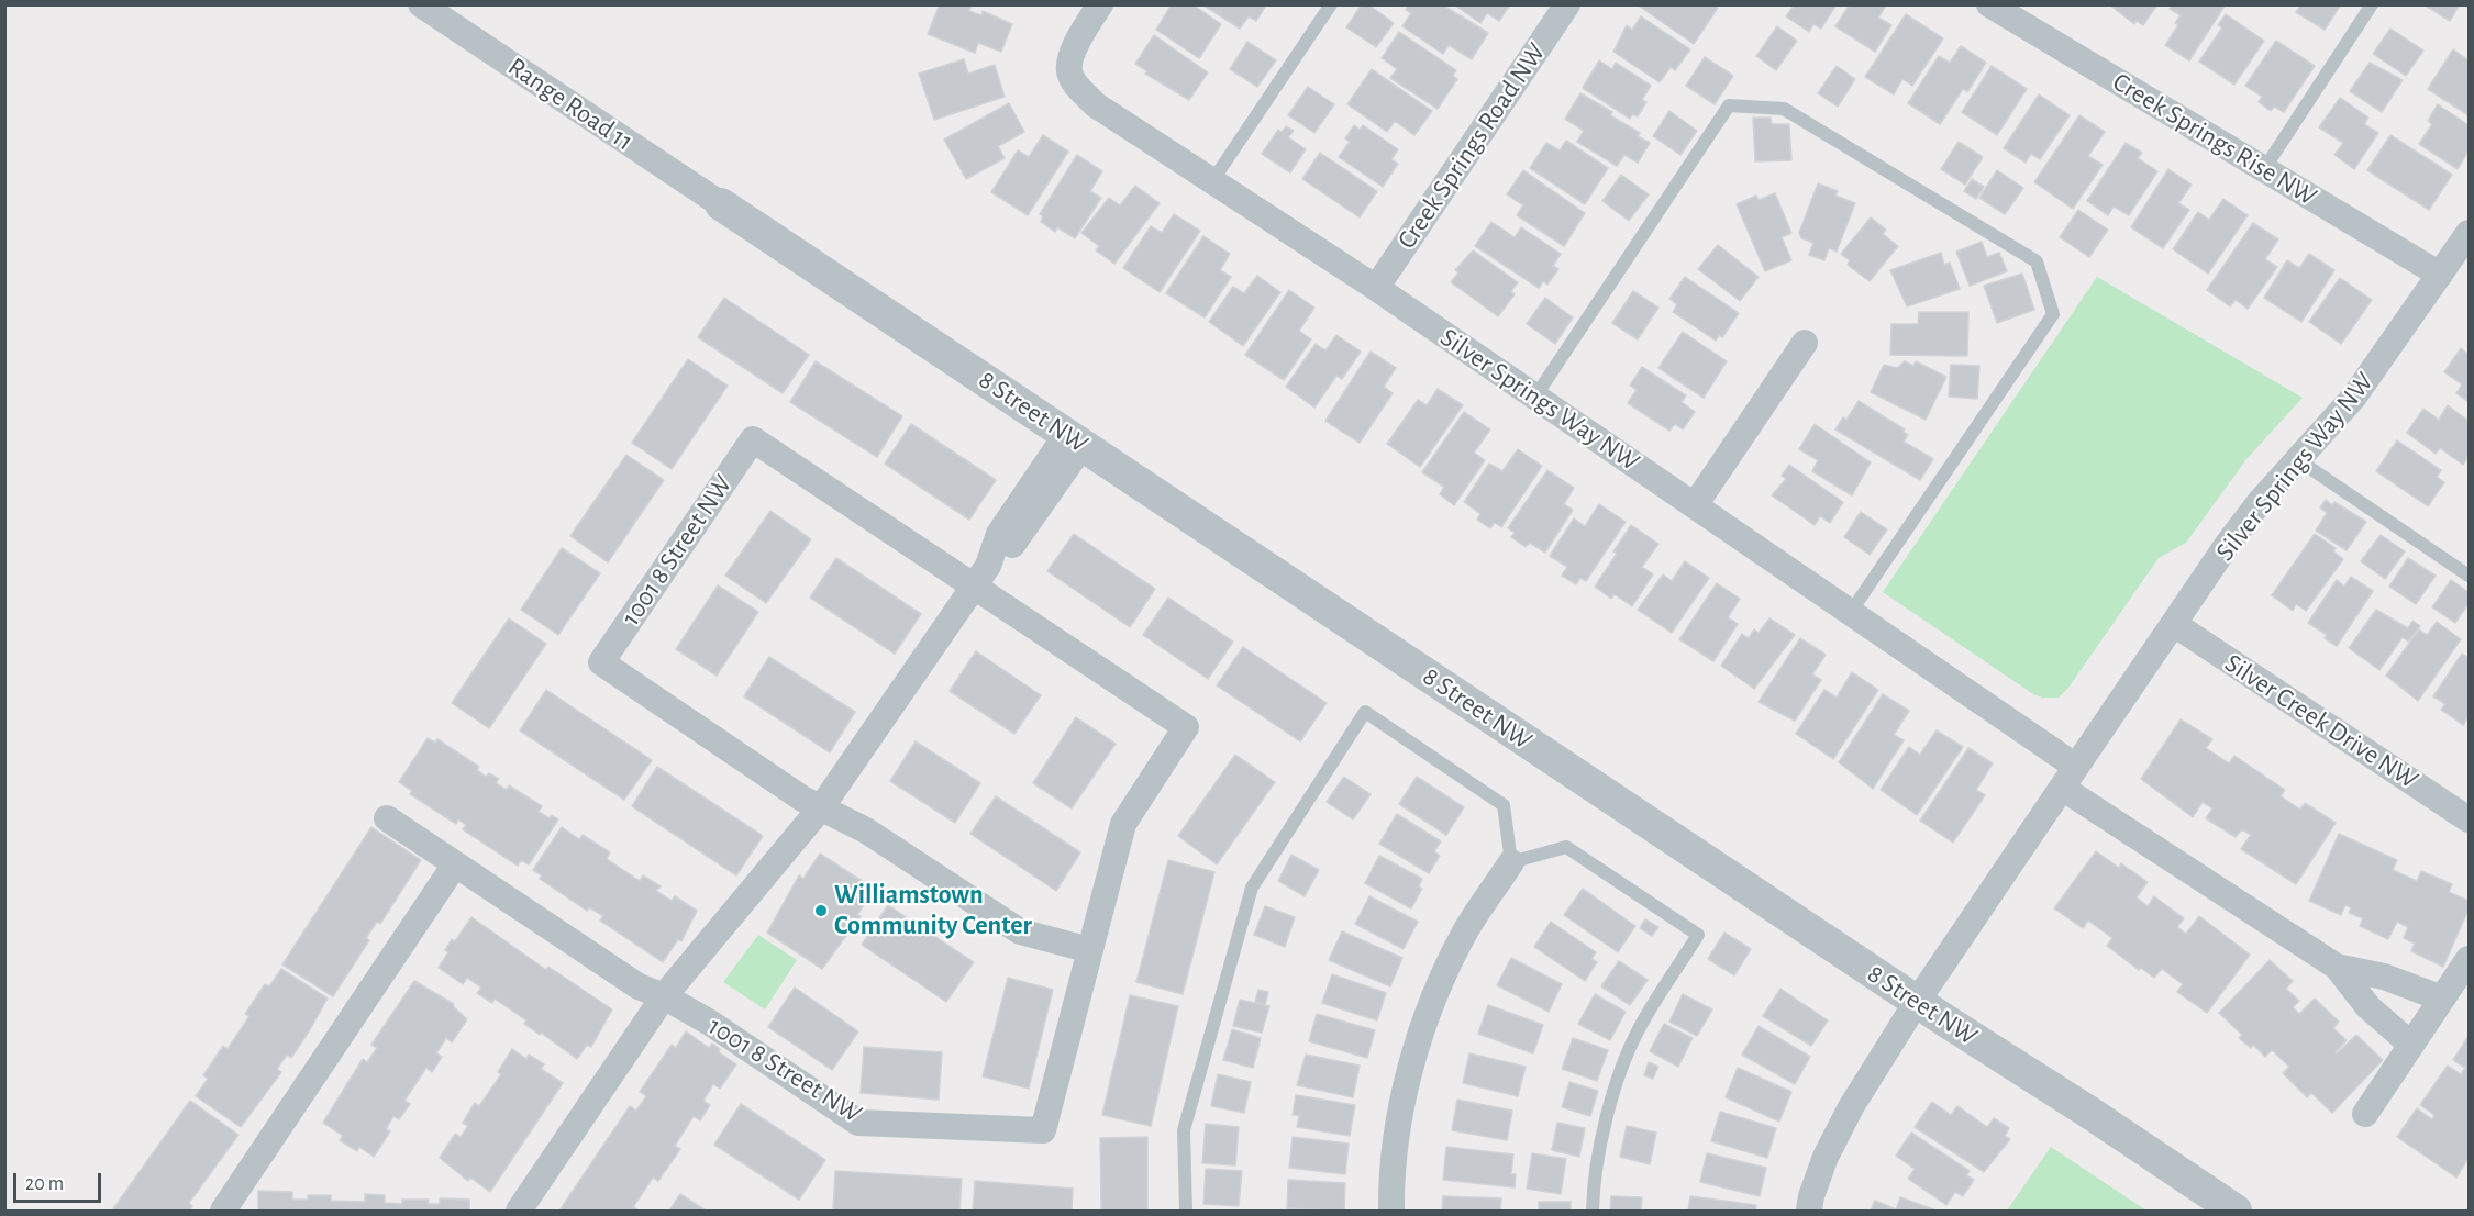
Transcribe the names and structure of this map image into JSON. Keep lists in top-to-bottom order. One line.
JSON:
{"streets":{"street":["Range Road 11","Creek Springs Rise NW","Creek Springs Road NW","Silver Springs Way NW","8 Street NW","1001 8 Street NW","Silver Creek Drive NW"]},"crossings":[["Range Road 11","8 Street NW"],["Creek Springs Rise NW","Silver Springs Way NW"],["Creek Springs Road NW","Silver Springs Way NW"],["Silver Springs Way NW","8 Street NW"],["Silver Springs Way NW","Silver Creek Drive NW"]],"places":["Williamstown Community Center"],"scale_bar":"20 m"}
